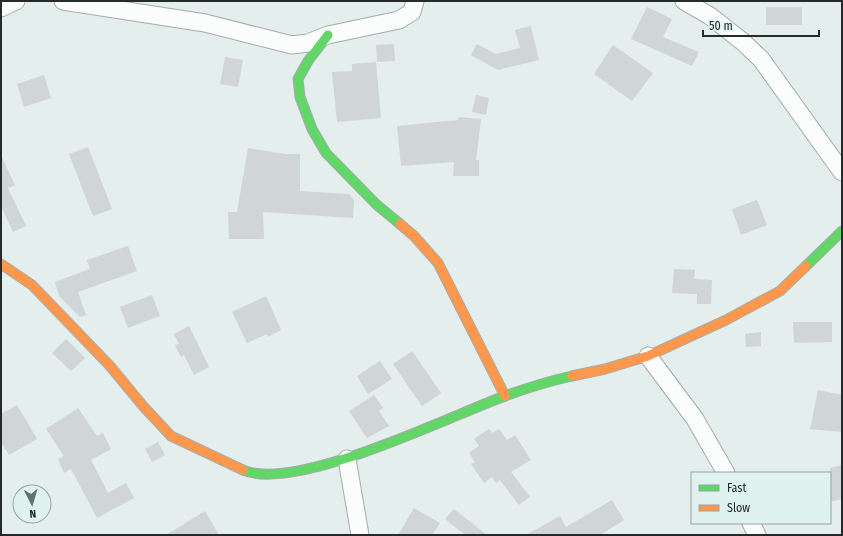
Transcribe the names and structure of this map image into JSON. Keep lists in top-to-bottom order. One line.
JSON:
{"legend":["Fast","Slow"],"scale_bar":"50 m","north":"bottom"}
